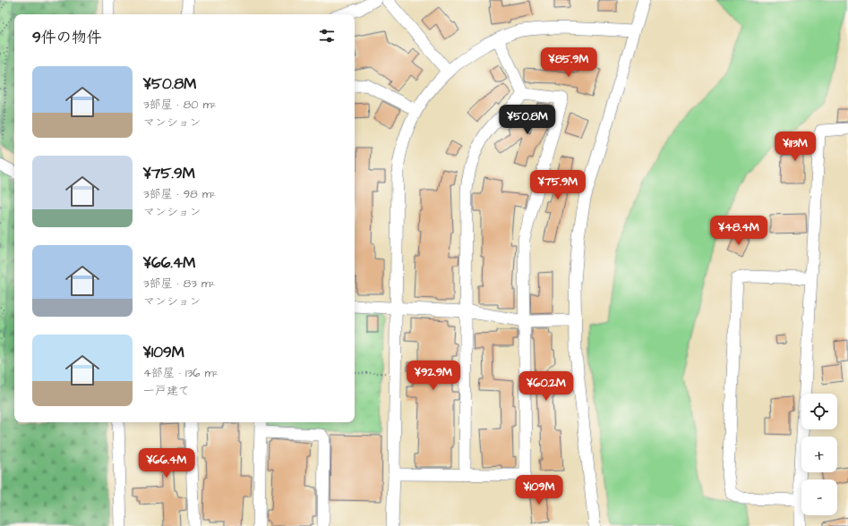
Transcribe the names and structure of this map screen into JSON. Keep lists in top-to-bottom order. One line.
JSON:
{"page":{"heading":"9件の物件","price":["¥85.9M","¥50.8M","¥113M","¥75.9M","¥48.4M","¥92.9M","¥60.2M","¥66.4M","¥109M"],"list":[{"name":"¥50.8M","note":"3部屋 · 80 m² · マンション"},{"name":"¥75.9M","note":"3部屋 · 98 m² · マンション"},{"name":"¥66.4M","note":"3部屋 · 83 m² · マンション"},{"name":"¥109M","note":"4部屋 · 136 m² · 一戸建て"}],"map_buttons":["+","−"]}}
